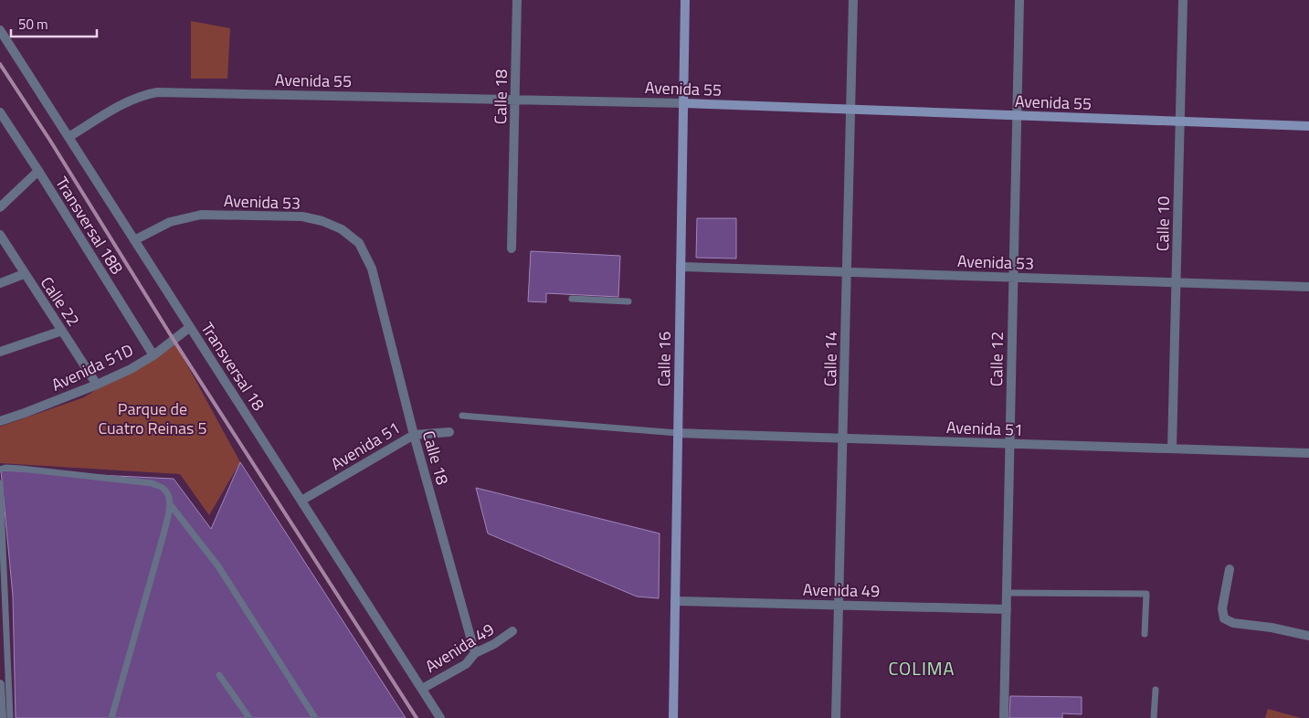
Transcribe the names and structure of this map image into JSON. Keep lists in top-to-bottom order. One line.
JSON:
{"streets":{"street":["Avenida 55","Calle 18","Avenida 53","Calle 10","Transversal 18B","Calle 22","Calle 16","Calle 14","Calle 12","Transversal 18","Avenida 51D","Avenida 51","Avenida 49"]},"crossings":[["Avenida 55","Calle 18"],["Avenida 55","Calle 10"],["Avenida 55","Calle 16"],["Avenida 55","Calle 14"],["Avenida 55","Calle 12"],["Avenida 55","Transversal 18"],["Calle 18","Avenida 53"],["Calle 18","Avenida 51"],["Calle 18","Avenida 49"],["Avenida 53","Calle 10"],["Avenida 53","Calle 16"],["Avenida 53","Calle 14"],["Avenida 53","Calle 12"],["Avenida 53","Transversal 18"],["Calle 10","Avenida 51"],["Transversal 18B","Avenida 51D"],["Calle 22","Avenida 51D"],["Calle 16","Avenida 51"],["Calle 16","Avenida 49"],["Calle 14","Avenida 51"],["Calle 14","Avenida 49"],["Calle 12","Avenida 51"],["Calle 12","Avenida 49"],["Transversal 18","Avenida 51D"],["Transversal 18","Avenida 51"],["Transversal 18","Avenida 49"]],"districts":["COLIMA"],"parks":["Parque de Cuatro Reinas 5"],"scale_bar":"50 m"}
